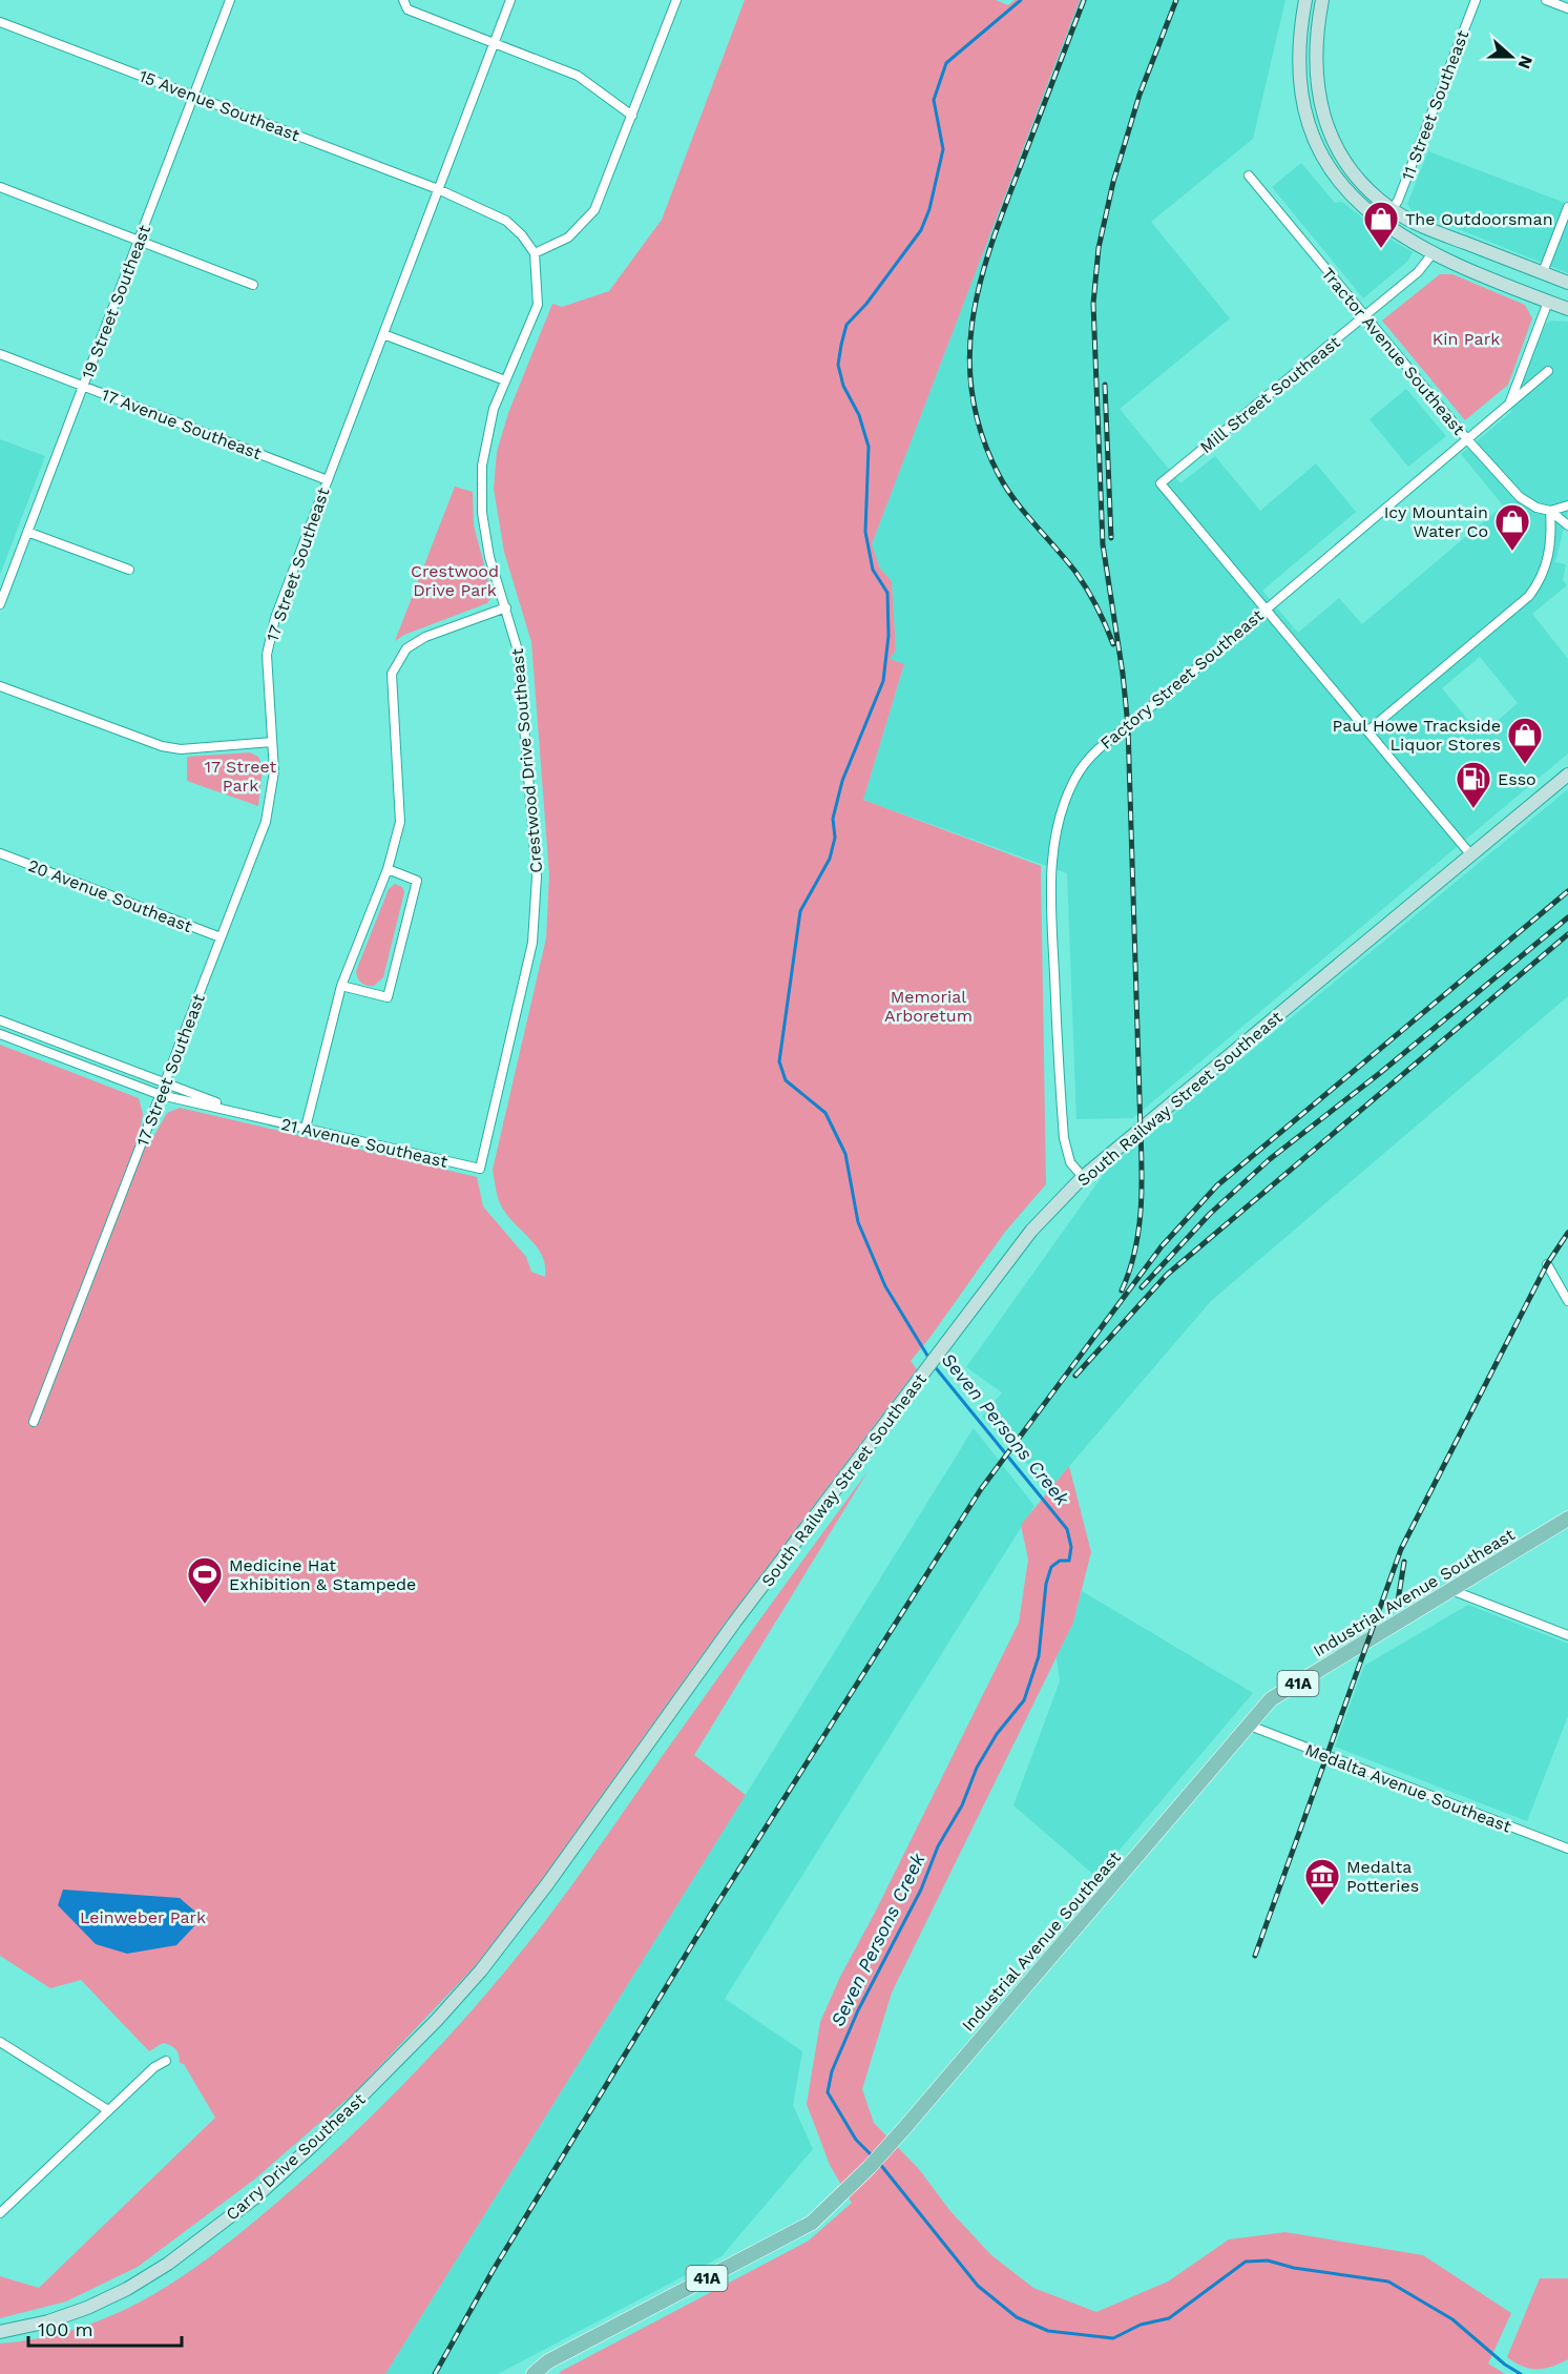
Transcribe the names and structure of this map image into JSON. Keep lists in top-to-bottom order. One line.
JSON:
{"streets":{"main road":["Industrial Avenue Southeast","41A"],"street":["15 Avenue Southeast","11 Street Southeast","19 Street Southeast","Tractor Avenue Southeast","Mill Street Southeast","17 Avenue Southeast","17 Street Southeast","Factory Street Southeast","Crestwood Drive Southeast","20 Avenue Southeast","South Railway Street Southeast","21 Avenue Southeast","Medalta Avenue Southeast","Carry Drive Southeast"]},"crossings":[["15 Avenue Southeast","19 Street Southeast"],["15 Avenue Southeast","17 Street Southeast"],["19 Street Southeast","17 Avenue Southeast"],["Tractor Avenue Southeast","Mill Street Southeast"],["Tractor Avenue Southeast","Factory Street Southeast"],["Mill Street Southeast","Factory Street Southeast"],["17 Avenue Southeast","17 Street Southeast"],["17 Street Southeast","20 Avenue Southeast"],["17 Street Southeast","21 Avenue Southeast"],["Factory Street Southeast","South Railway Street Southeast"],["Crestwood Drive Southeast","21 Avenue Southeast"],["South Railway Street Southeast","Carry Drive Southeast"],["Industrial Avenue Southeast","Medalta Avenue Southeast"]],"water":["Seven Persons Creek"],"parks":["Kin Park","Crestwood Drive Park","17 Street Park","Memorial Arboretum","Leinweber Park"],"places":{"shop":["The Outdoorsman","Icy Mountain Water Co","Paul Howe Trackside Liquor Stores"],"fuel station":["Esso"],"sports":["Medicine Hat Exhibition & Stampede"],"museum":["Medalta Potteries"]},"scale_bar":"100 m","north":"right"}
